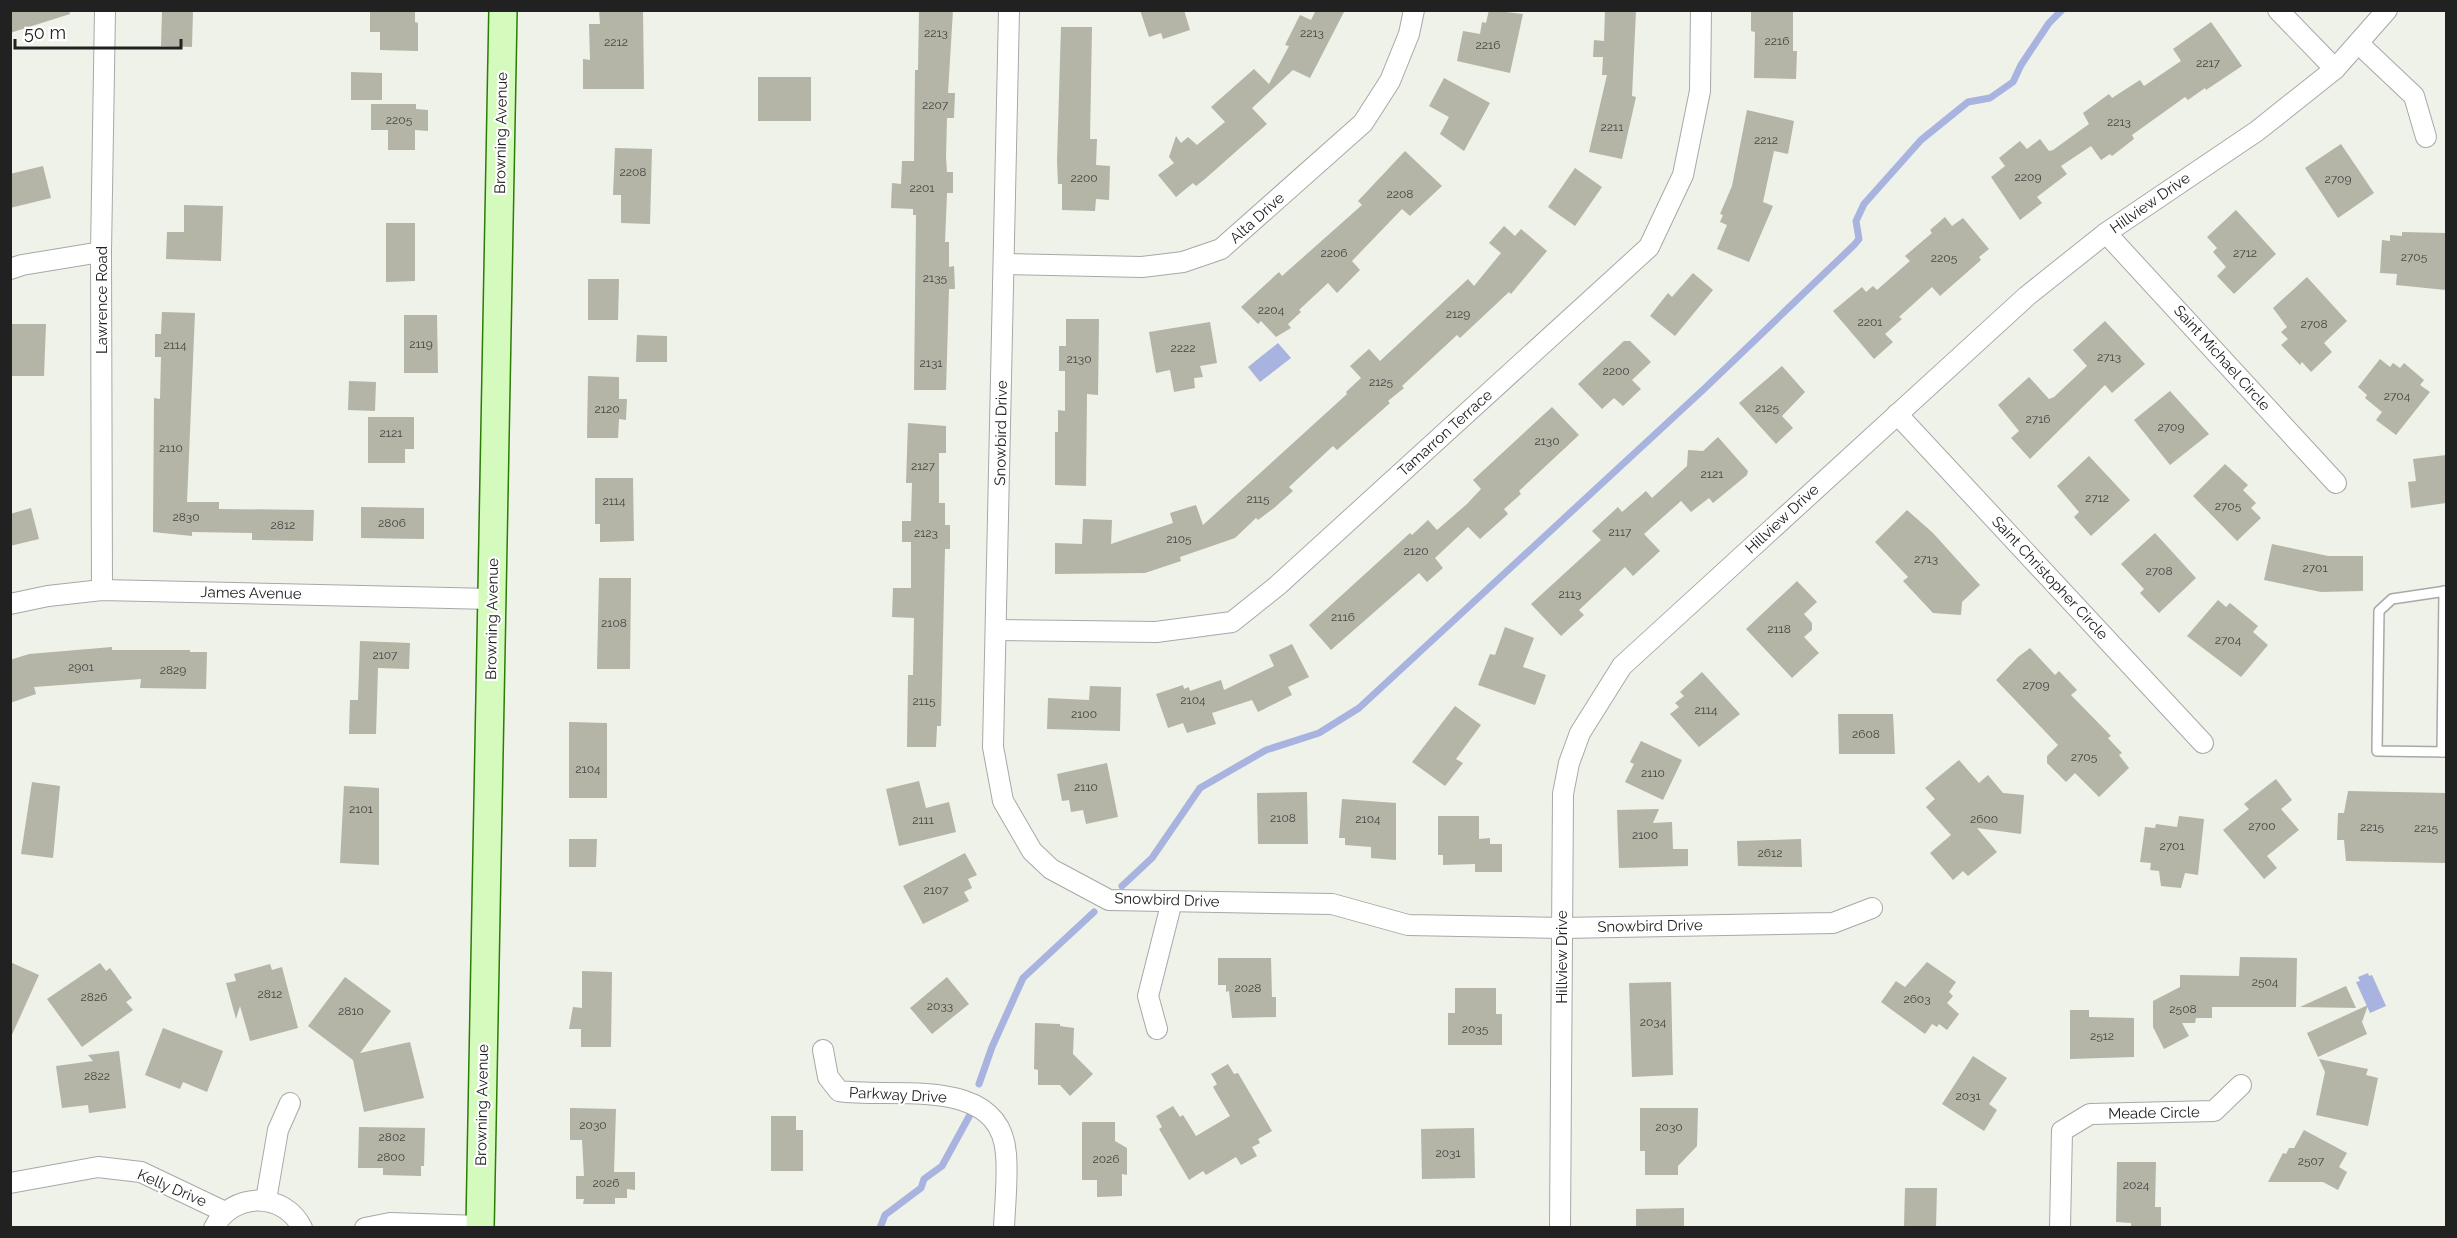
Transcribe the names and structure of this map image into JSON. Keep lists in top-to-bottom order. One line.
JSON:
{"streets":{"street":["Browning Avenue","Hillview Drive","Alta Drive","Lawrence Road","Saint Michael Circle","Snowbird Drive","Tamarron Terrace","Saint Christopher Circle","James Avenue","Parkway Drive","Meade Circle","Kelly Drive"]},"crossings":[["Browning Avenue","James Avenue"],["Hillview Drive","Saint Michael Circle"],["Hillview Drive","Snowbird Drive"],["Hillview Drive","Saint Christopher Circle"],["Alta Drive","Snowbird Drive"],["Lawrence Road","James Avenue"],["Snowbird Drive","Tamarron Terrace"]],"house_numbers":["2213","2213","2216","2212","2216","2217","2207","2205","2213","2211","2212","2208","2209","2200","2709","2201","2208","2206","2712","2705","2205","2135","2204","2129","2201","2708","2119","2114","2222","2713","2130","2131","2200","2125","2704","2125","2120","2716","2709","2121","2130","2110","2127","2121","2712","2115","2114","2705","2830","2806","2812","2117","2123","2105","2120","2713","2701","2708","2113","2116","2108","2118","2704","2107","2901","2829","2709","2104","2115","2114","2100","2608","2705","2104","2110","2110","2101","2108","2104","2600","2111","2700","2215","2215","2100","2701","2612","2107","2504","2028","2812","2826","2603","2033","2508","2810","2034","2035","2512","2822","2031","2030","2030","2802","2031","2800","2026","2507","2026","2024"],"scale_bar":"50 m"}
